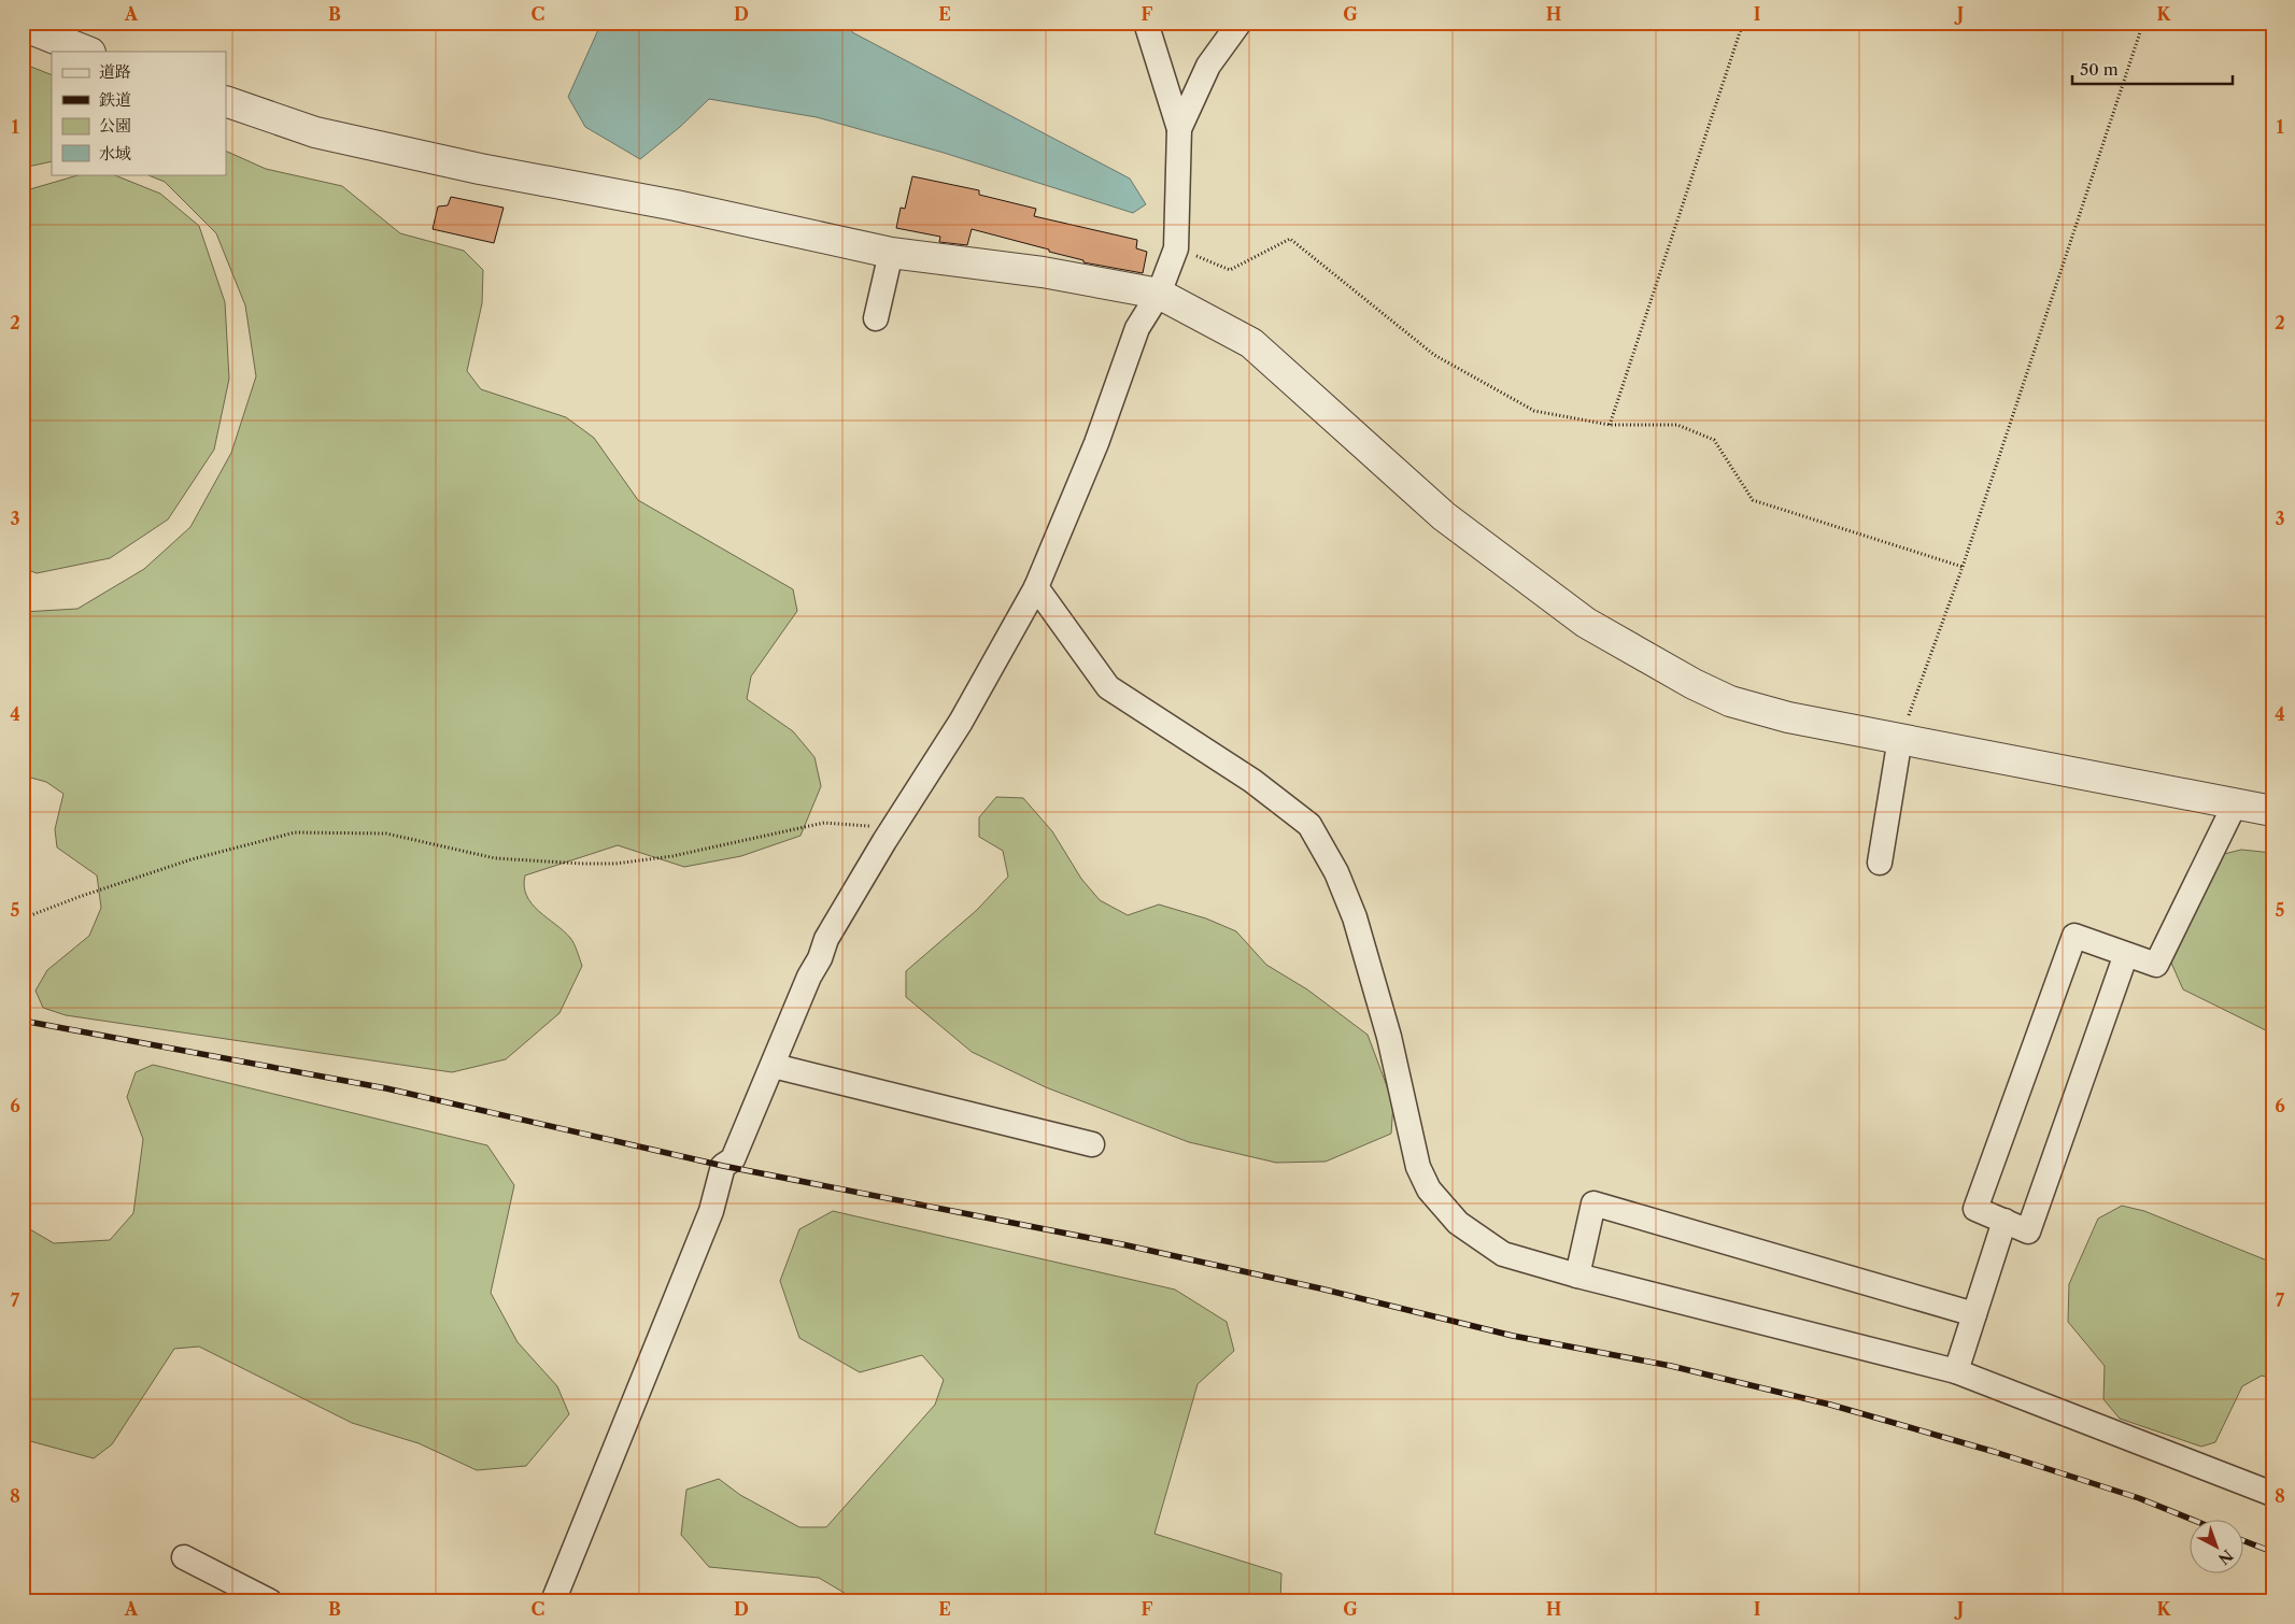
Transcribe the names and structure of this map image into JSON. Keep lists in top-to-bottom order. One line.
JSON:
{"legend":["道路","鉄道","公園","水域"],"scale_bar":"50 m","north":"bottom right","grid":{"columns":["A","B","C","D","E","F","G","H","I","J","K"],"rows":["1","2","3","4","5","6","7","8"]}}
